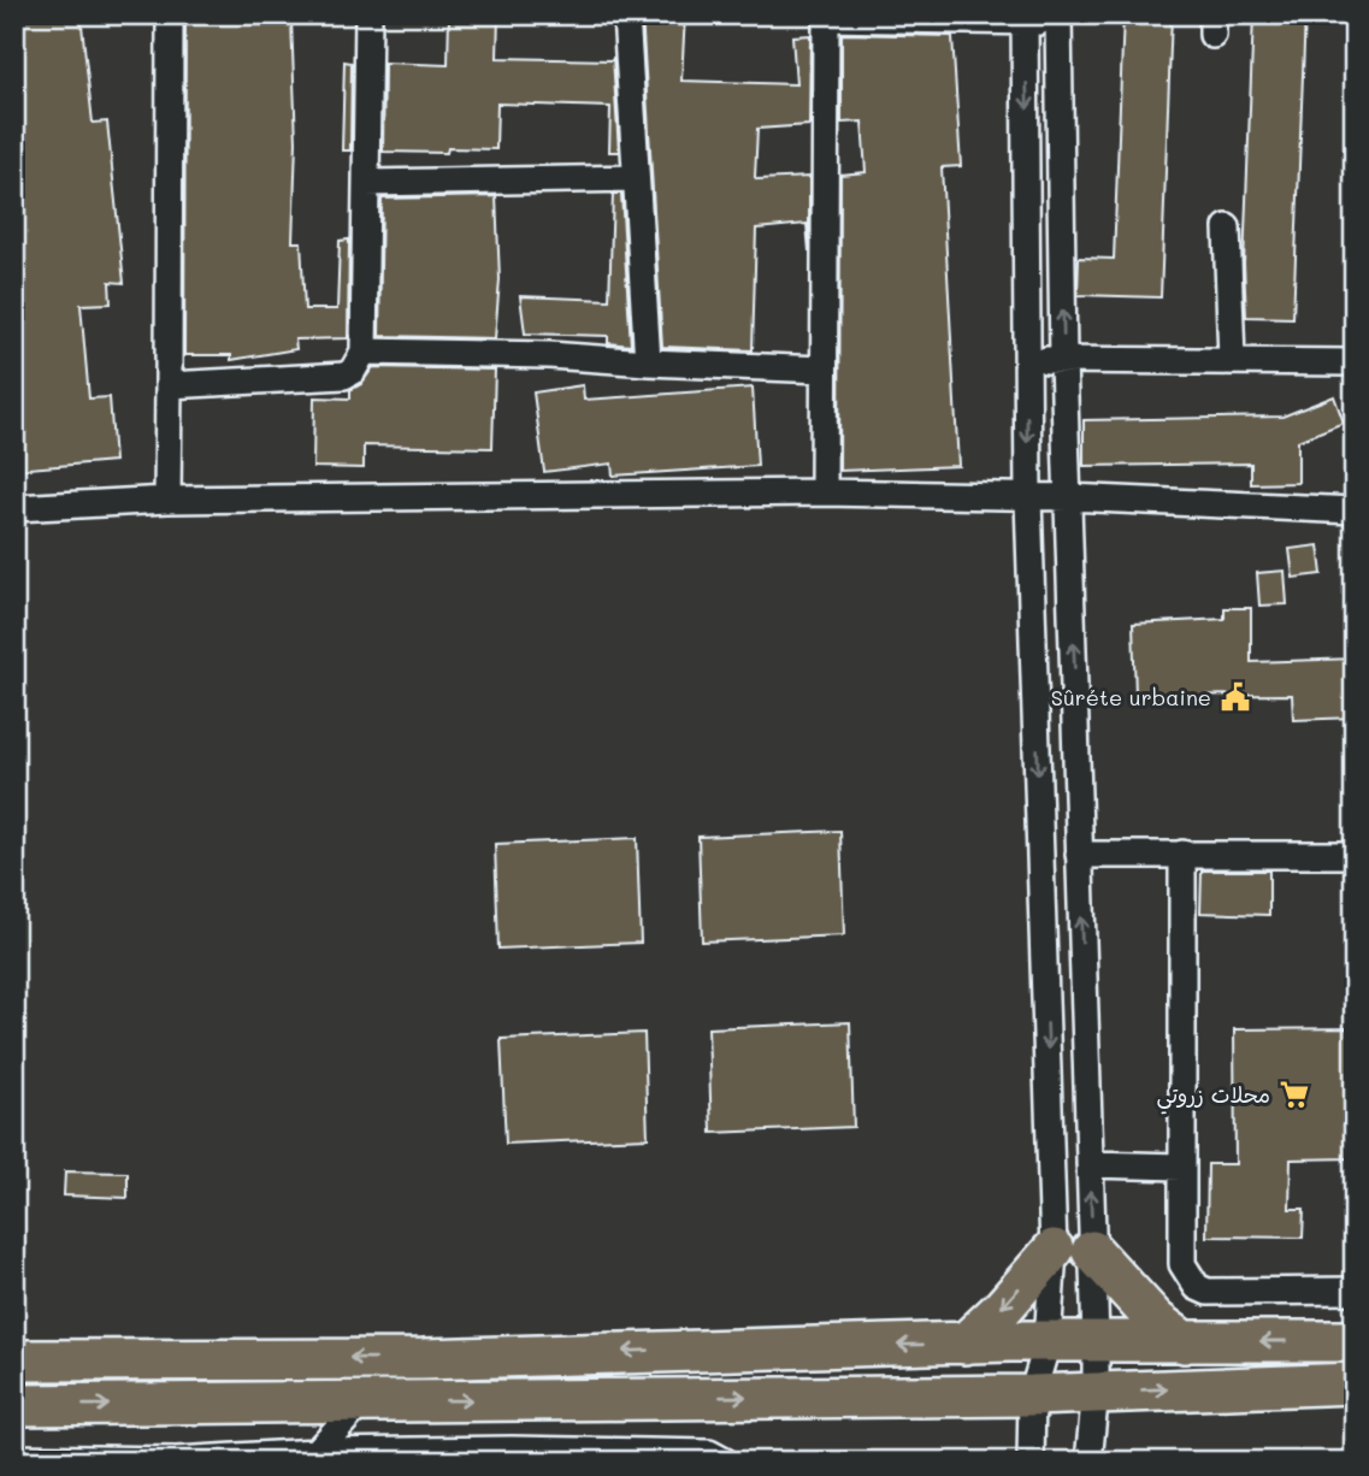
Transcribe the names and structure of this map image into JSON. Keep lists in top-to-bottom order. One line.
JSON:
{"places":{"public building":["Sûréte urbaine"],"supermarket":["محلات زروتي"]}}
